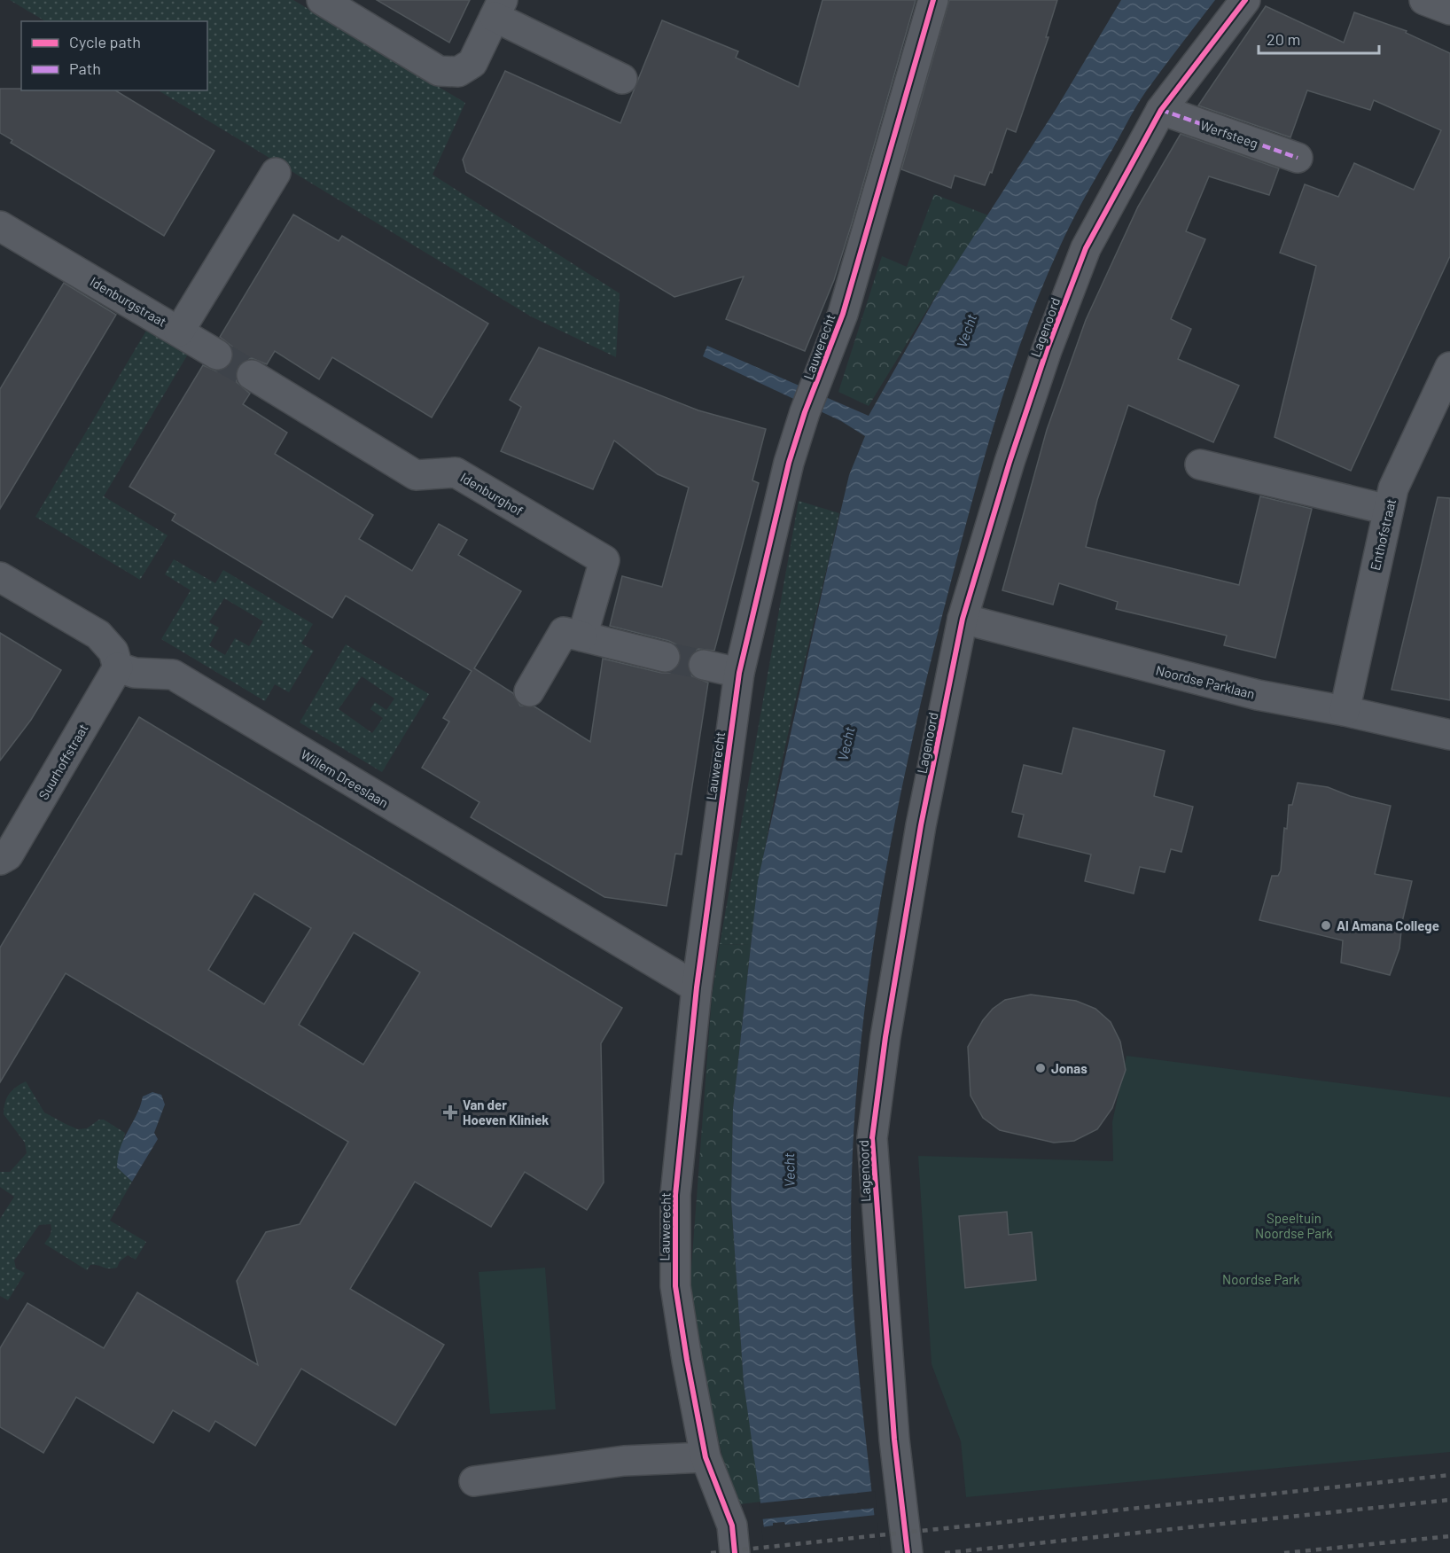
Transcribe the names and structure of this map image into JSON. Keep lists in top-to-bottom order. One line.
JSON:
{"streets":{"street":["Werfsteeg","Idenburgstraat","Lagenoord","Lauwerecht","Idenburghof","Enthofstraat","Noordse Parklaan","Suurhoffstraat","Willem Dreeslaan"]},"crossings":[["Werfsteeg","Lagenoord"],["Lagenoord","Noordse Parklaan"],["Lauwerecht","Willem Dreeslaan"],["Enthofstraat","Noordse Parklaan"],["Suurhoffstraat","Willem Dreeslaan"]],"water":["Vecht"],"parks":["Speeltuin Noordse Park","Noordse Park"],"places":{"other":["Al Amana College","Jonas"],"health":["Van der Hoeven Kliniek"]},"legend":["Cycle path","Path"],"scale_bar":"20 m"}
